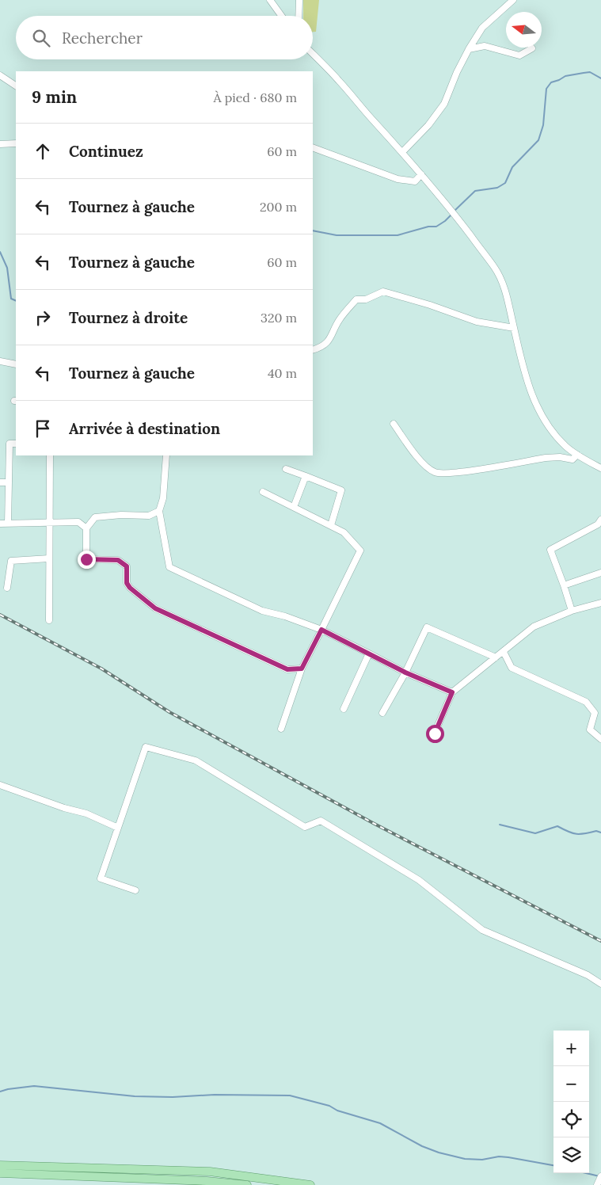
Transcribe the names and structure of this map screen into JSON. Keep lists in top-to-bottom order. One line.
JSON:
{"north":"left","page":{"search":"Rechercher","heading":["9 min","À pied · 680 m"],"list":[["Continuez","60 m"],["Tournez à gauche","200 m"],["Tournez à gauche","60 m"],["Tournez à droite","320 m"],["Tournez à gauche","40 m"],"Arrivée à destination"],"map_buttons":["+","−"]}}
